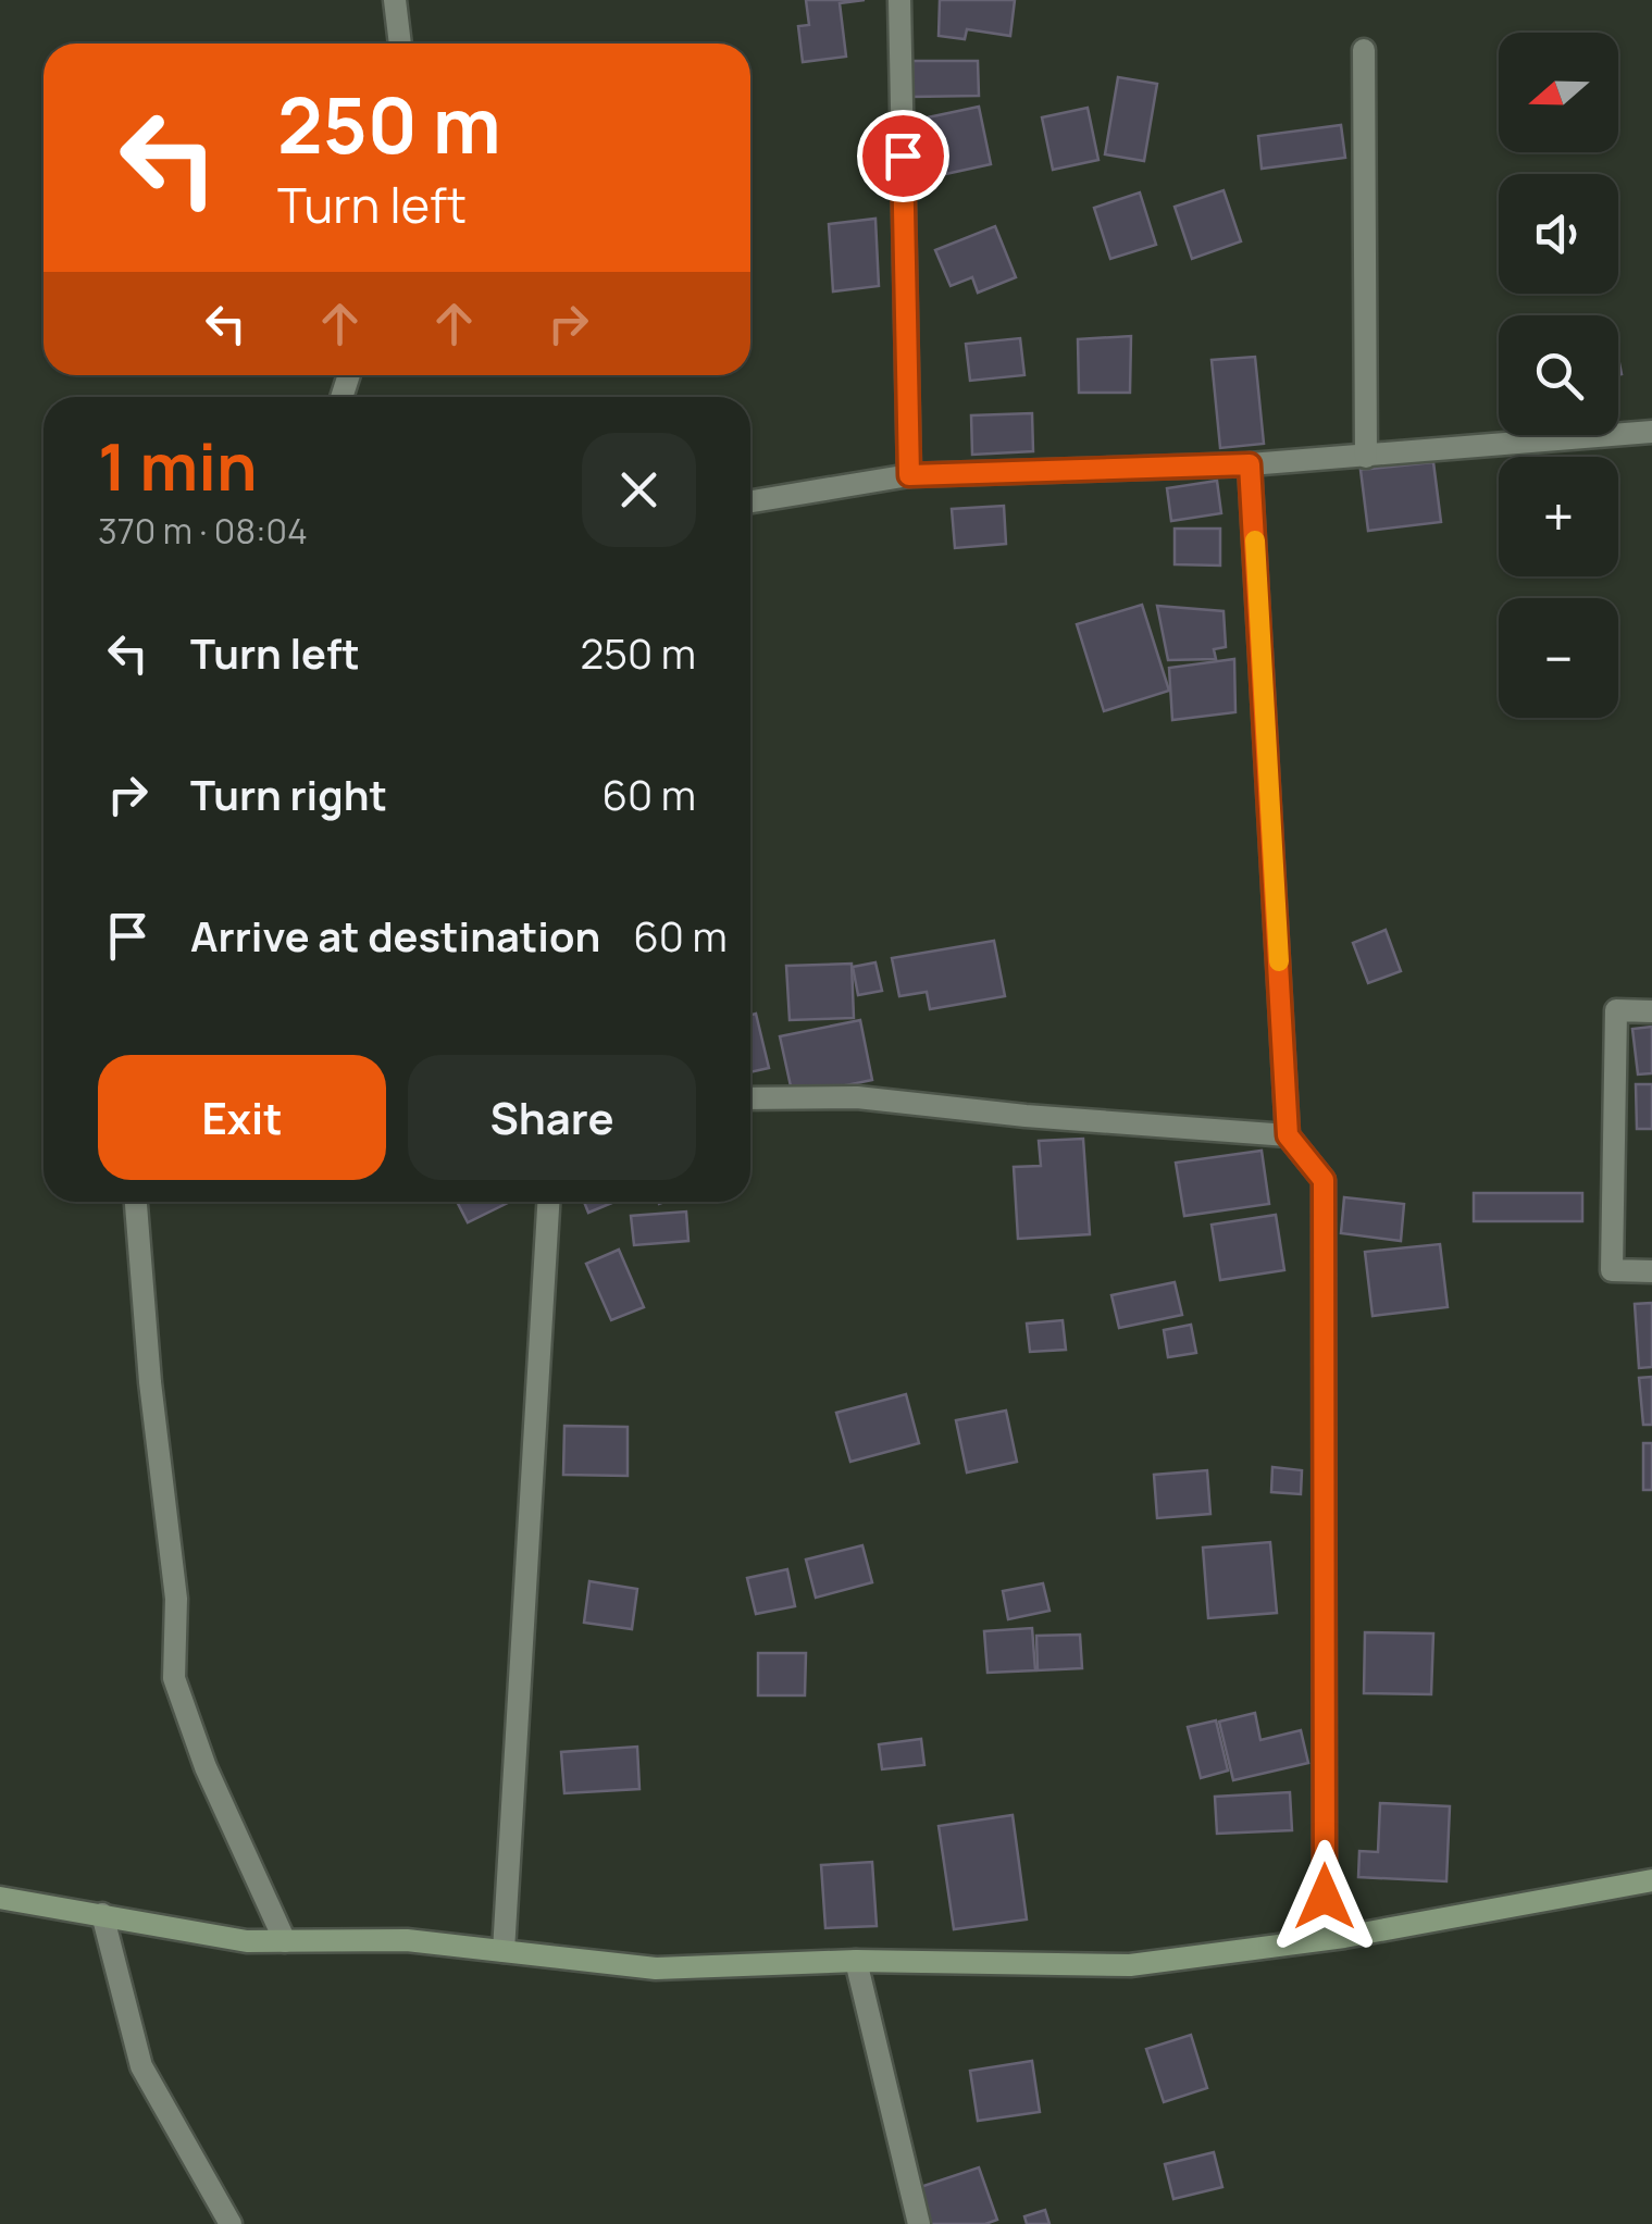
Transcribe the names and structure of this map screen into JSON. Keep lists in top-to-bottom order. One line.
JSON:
{"north":"left","page":{"map_buttons":["+","−"],"turn":["250 m","Turn left"],"heading":["1 min","370 m · 08:04"],"list":[{"name":"Turn left","value":"250 m"},{"name":"Turn right","value":"60 m"},{"name":"Arrive at destination","value":"60 m"}],"buttons":["Exit","Share"]}}
